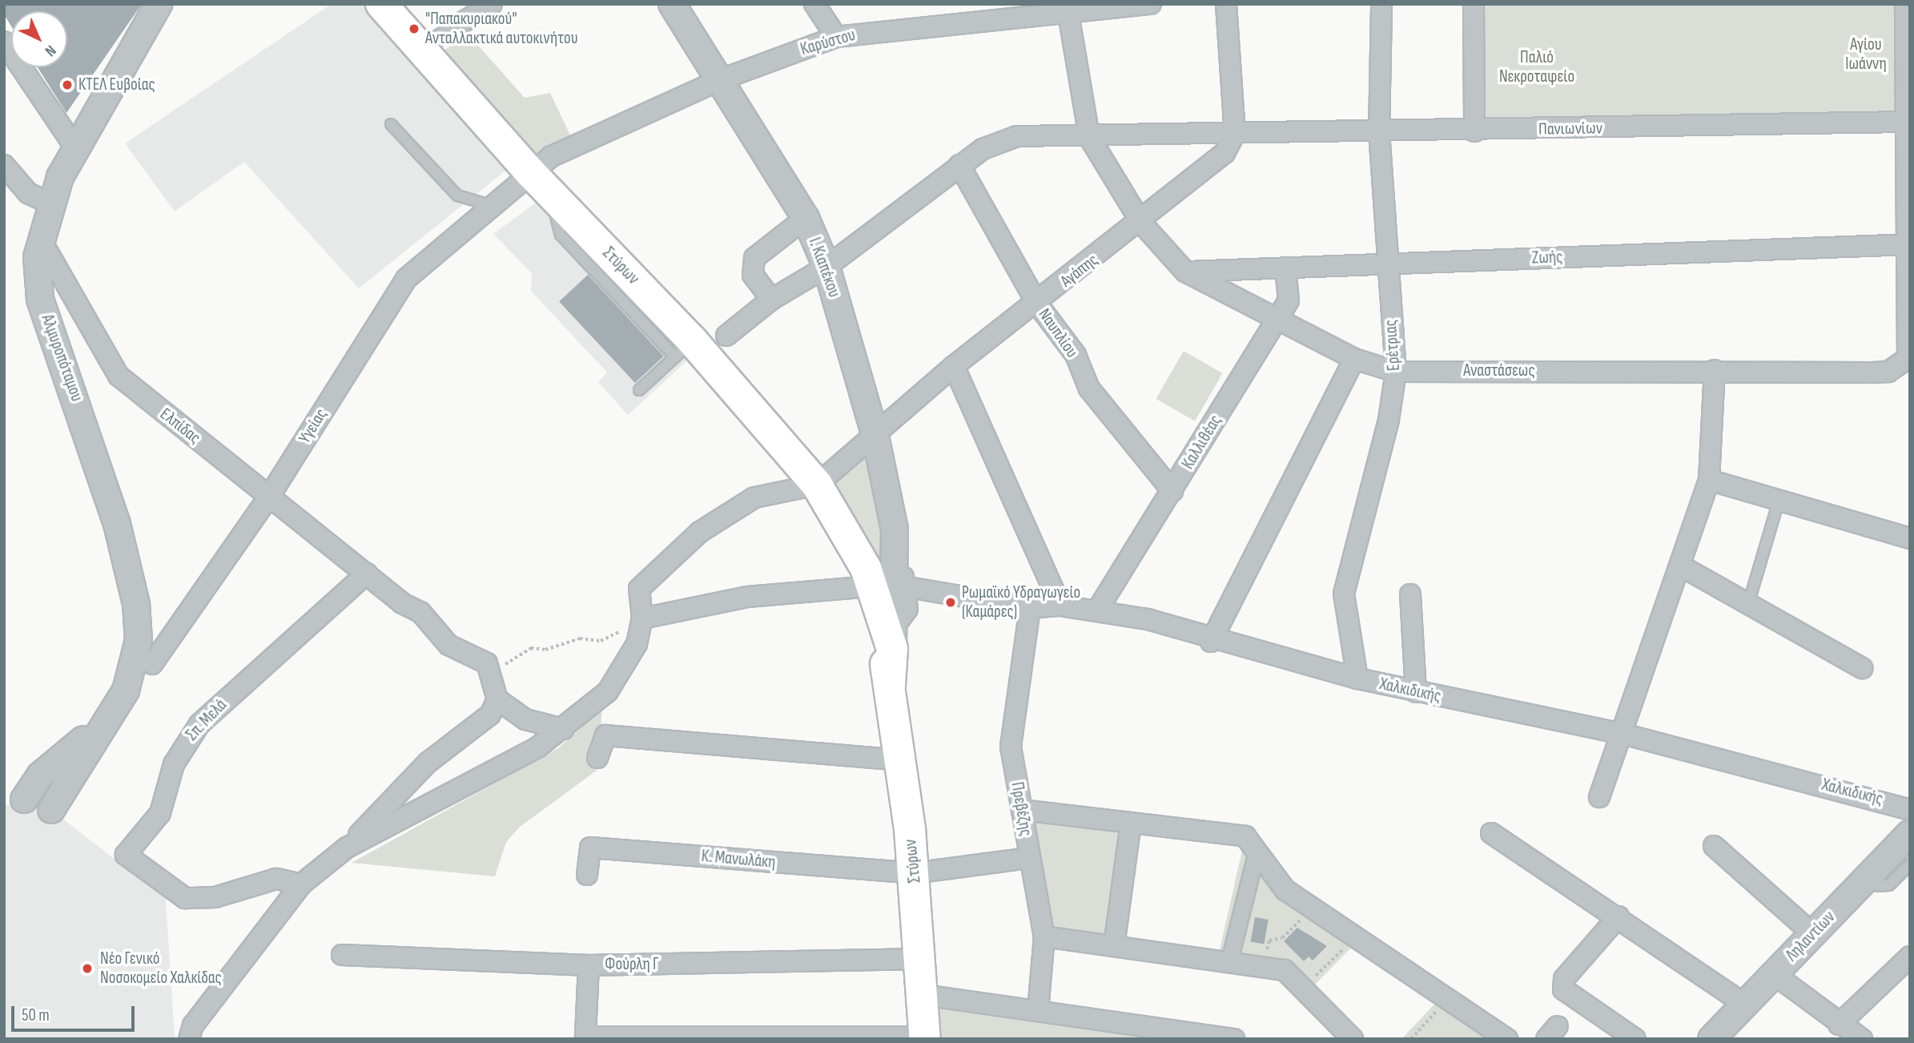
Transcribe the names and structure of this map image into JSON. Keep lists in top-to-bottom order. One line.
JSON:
{"streets":{"main road":["Στύρων"],"street":["Καρύστου","Πανιωνίων","Ζωής","Ι. Κιαπέκου","Αγάπης","Ναυπλίου","Ερέτριας","Αλμυροπόταμου","Αναστάσεως","Ελπίδας","Υγείας","Καλλιθέας","Χαλκιδικής","Σπ. Μελά","Πρεβέζης","Κ. Μανωλάκη","Ληλαντίων","Φούρλη Γ"]},"crossings":[["Καρύστου","Στύρων"],["Καρύστου","Ι. Κιαπέκου"],["Καρύστου","Υγείας"],["Πανιωνίων","Ι. Κιαπέκου"],["Πανιωνίων","Αγάπης"],["Πανιωνίων","Ναυπλίου"],["Πανιωνίων","Ερέτριας"],["Πανιωνίων","Αναστάσεως"],["Ζωής","Ερέτριας"],["Ζωής","Αναστάσεως"],["Ζωής","Καλλιθέας"],["Στύρων","Ι. Κιαπέκου"],["Στύρων","Αγάπης"],["Στύρων","Υγείας"],["Στύρων","Κ. Μανωλάκη"],["Στύρων","Φούρλη Γ"],["Ι. Κιαπέκου","Αγάπης"],["Ι. Κιαπέκου","Χαλκιδικής"],["Αγάπης","Ναυπλίου"],["Αγάπης","Αναστάσεως"],["Ναυπλίου","Καλλιθέας"],["Ερέτριας","Αναστάσεως"],["Ερέτριας","Χαλκιδικής"],["Αλμυροπόταμου","Ελπίδας"],["Αναστάσεως","Καλλιθέας"],["Ελπίδας","Υγείας"],["Ελπίδας","Σπ. Μελά"],["Καλλιθέας","Χαλκιδικής"],["Χαλκιδικής","Πρεβέζης"]],"parks":["Αγίου Ιωάννη","Παλιό Νεκροταφείο"],"places":["\"Παπακυριακού\" Ανταλλακτικά αυτοκινήτου","ΚΤΕΛ Ευβοίας","Ρωμαϊκό Υδραγωγείο (Καμάρες)","Νέο Γενικό Νοσοκομείο Χαλκίδας"],"scale_bar":"50 m","north":"bottom right"}
